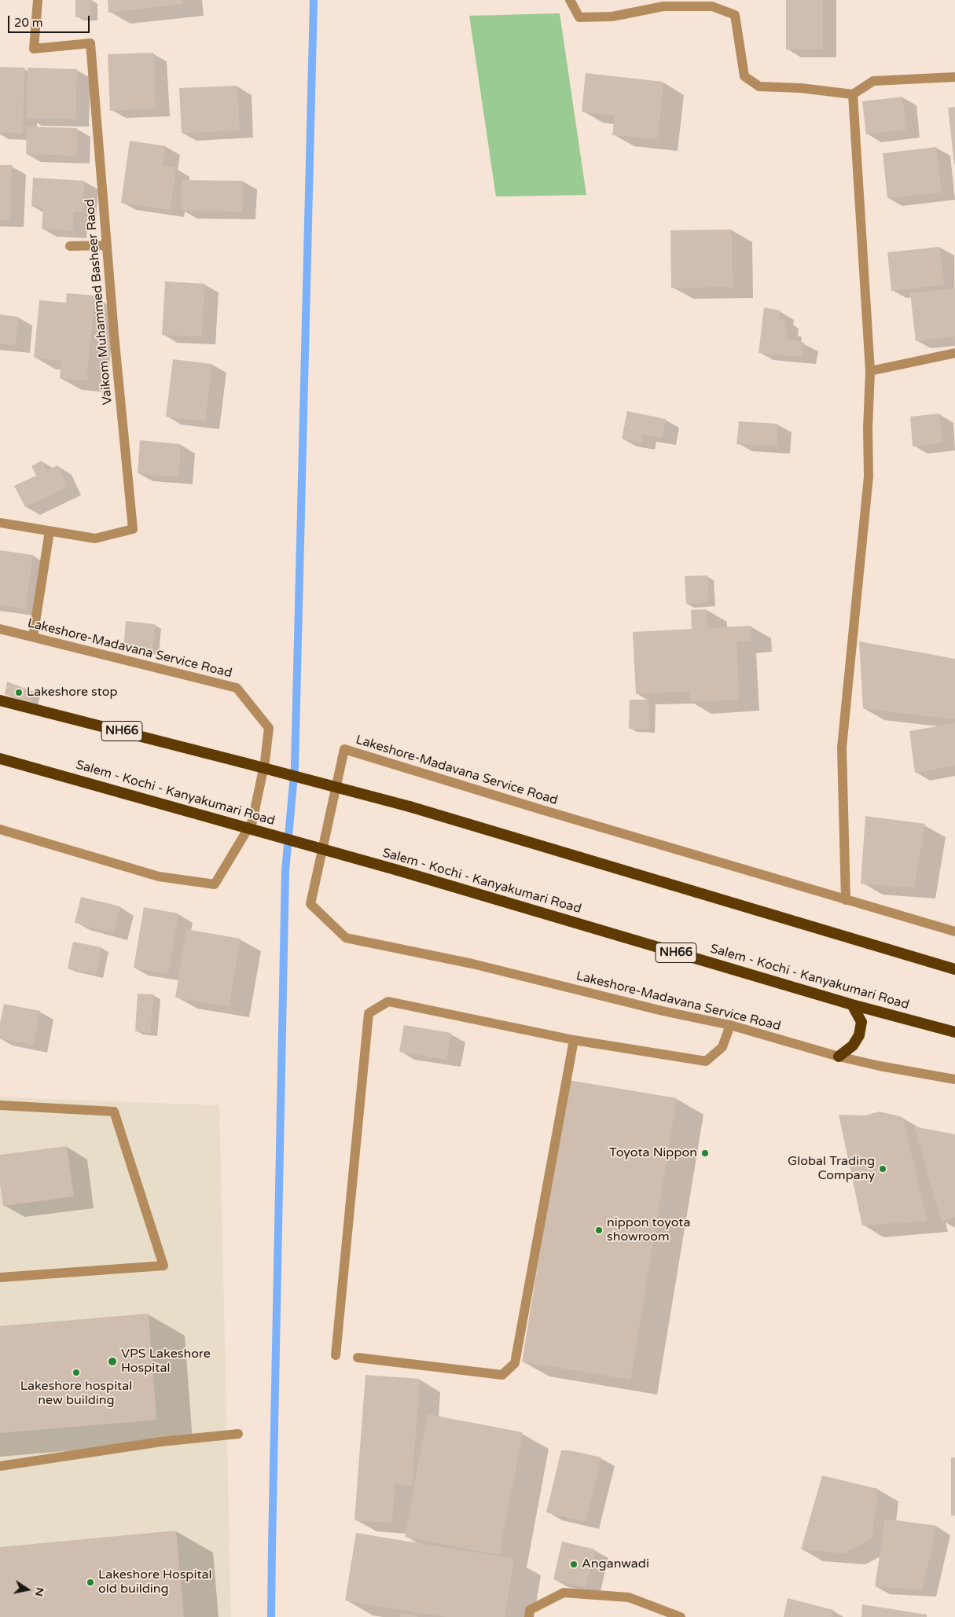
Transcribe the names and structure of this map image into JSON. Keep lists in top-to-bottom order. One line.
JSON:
{"streets":{"highway":["NH66","Salem - Kochi - Kanyakumari Road"],"street":["Vaikom Muhammed Basheer Raod","Lakeshore-Madavana Service Road"]},"places":["Lakeshore stop","Toyota Nippon","Global Trading Company","nippon toyota showroom","VPS Lakeshore Hospital","Lakeshore hospital new building","Anganwadi","Lakeshore Hospital old building"],"scale_bar":"20 m","north":"right"}
